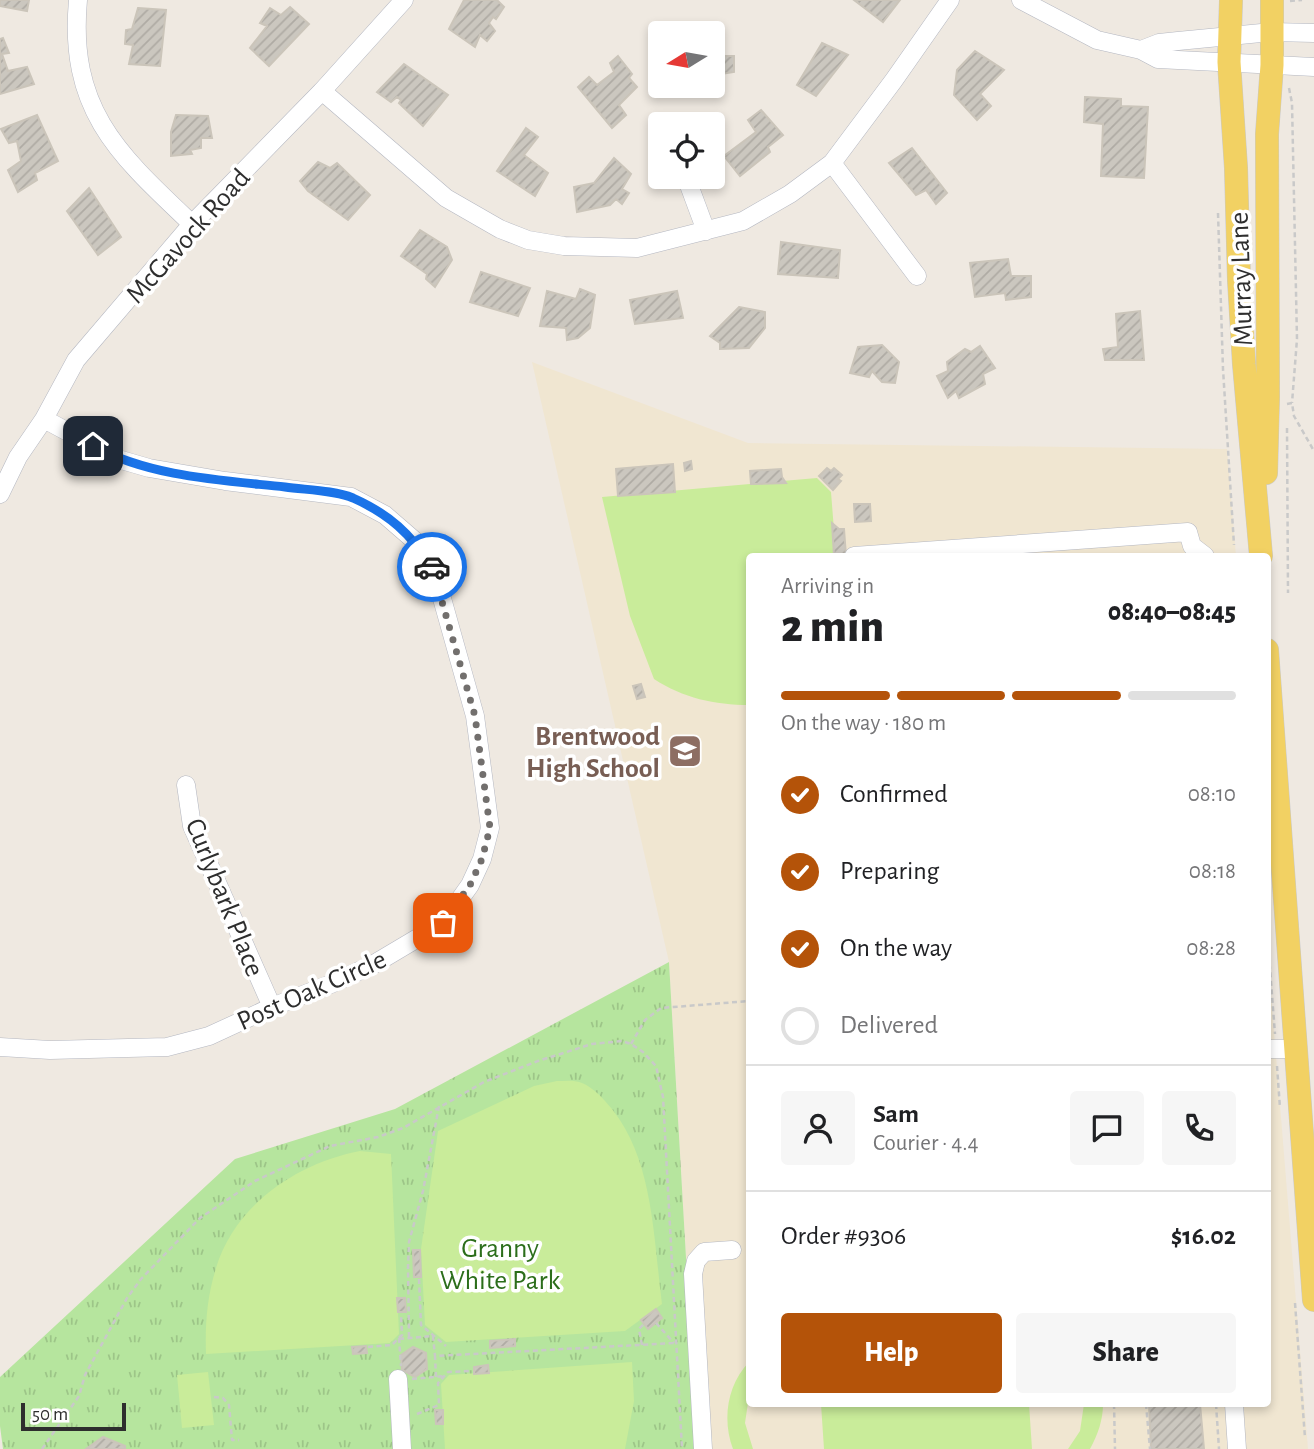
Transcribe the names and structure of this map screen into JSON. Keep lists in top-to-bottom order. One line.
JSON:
{"streets":{"main road":["Murray Lane"],"street":["McGavock Road","Curlybark Place","Post Oak Circle"]},"crossings":[["McGavock Road","Post Oak Circle"],["Curlybark Place","Post Oak Circle"]],"parks":["Granny White Park"],"places":{"school or university":["Brentwood High School"]},"scale_bar":"50 m","north":"left","page":{"heading":["2 min","Arriving in","08:40–08:45"],"panel":["Sam","Courier · 4.4","Order #9306","$16.02"],"bar":"On the way · 180 m","list":[["Confirmed","08:10"],["Preparing","08:18"],["On the way","08:28"],"Delivered"],"buttons":["Help","Share"],"scale":"50 m"}}
